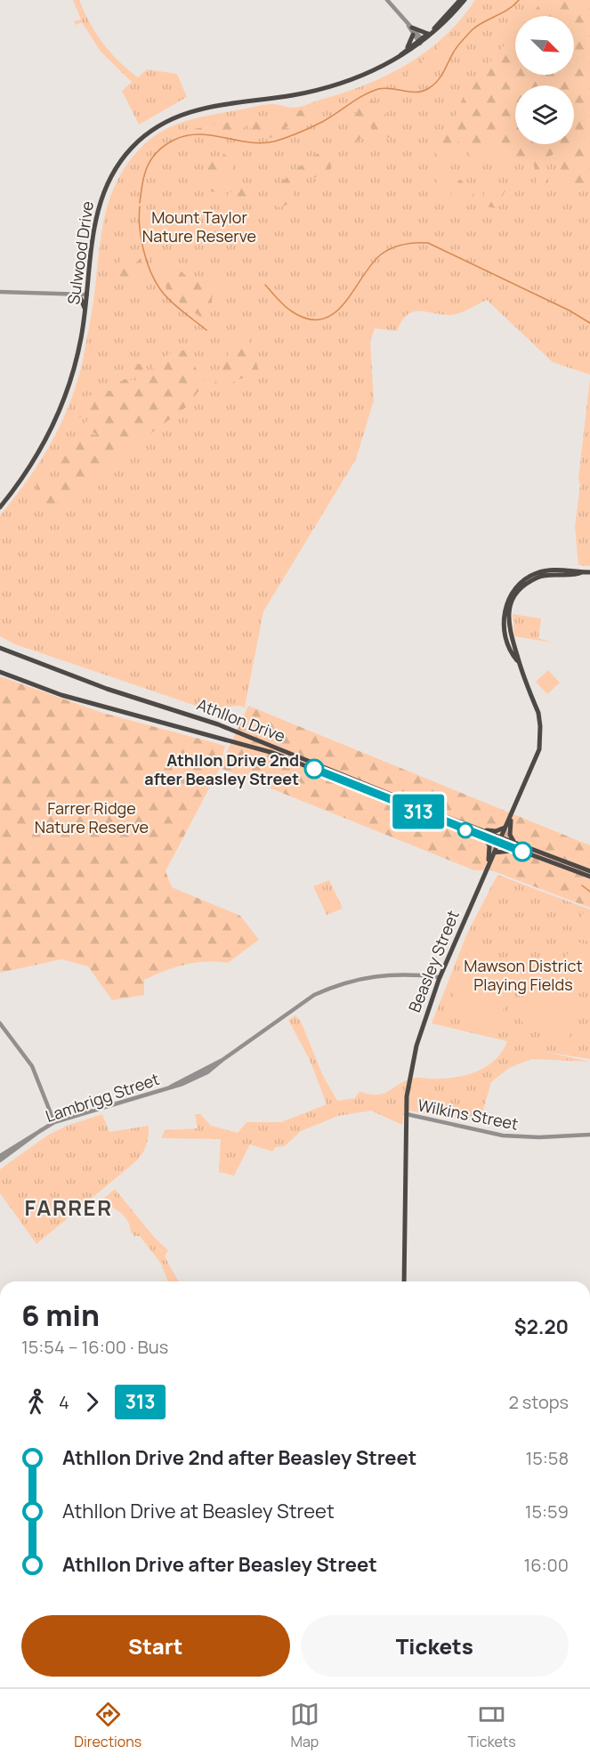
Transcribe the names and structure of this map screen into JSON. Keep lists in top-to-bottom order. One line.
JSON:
{"streets":{"main road":["Sulwood Drive","Athllon Drive","Beasley Street"],"street":["Lambrigg Street","Wilkins Street"]},"crossings":[["Athllon Drive","Beasley Street"],["Beasley Street","Lambrigg Street"],["Beasley Street","Wilkins Street"]],"districts":["FARRER"],"parks":["Mount Taylor Nature Reserve","Farrer Ridge Nature Reserve","Mawson District Playing Fields"],"places":["Athllon Drive 2nd after Beasley Street"],"lines":["bus line 313"],"north":"bottom right","page":{"on_map":"313","heading":["6 min","15:54 – 16:00 · Bus","$2.20"],"legs":["4","313","2 stops"],"list":[{"name":"Athllon Drive 2nd after Beasley Street","value":"15:58"},{"name":"Athllon Drive at Beasley Street","value":"15:59"},{"name":"Athllon Drive after Beasley Street","value":"16:00"}],"buttons":["Start","Tickets"],"tabs":["Directions","Map","Tickets"]}}
